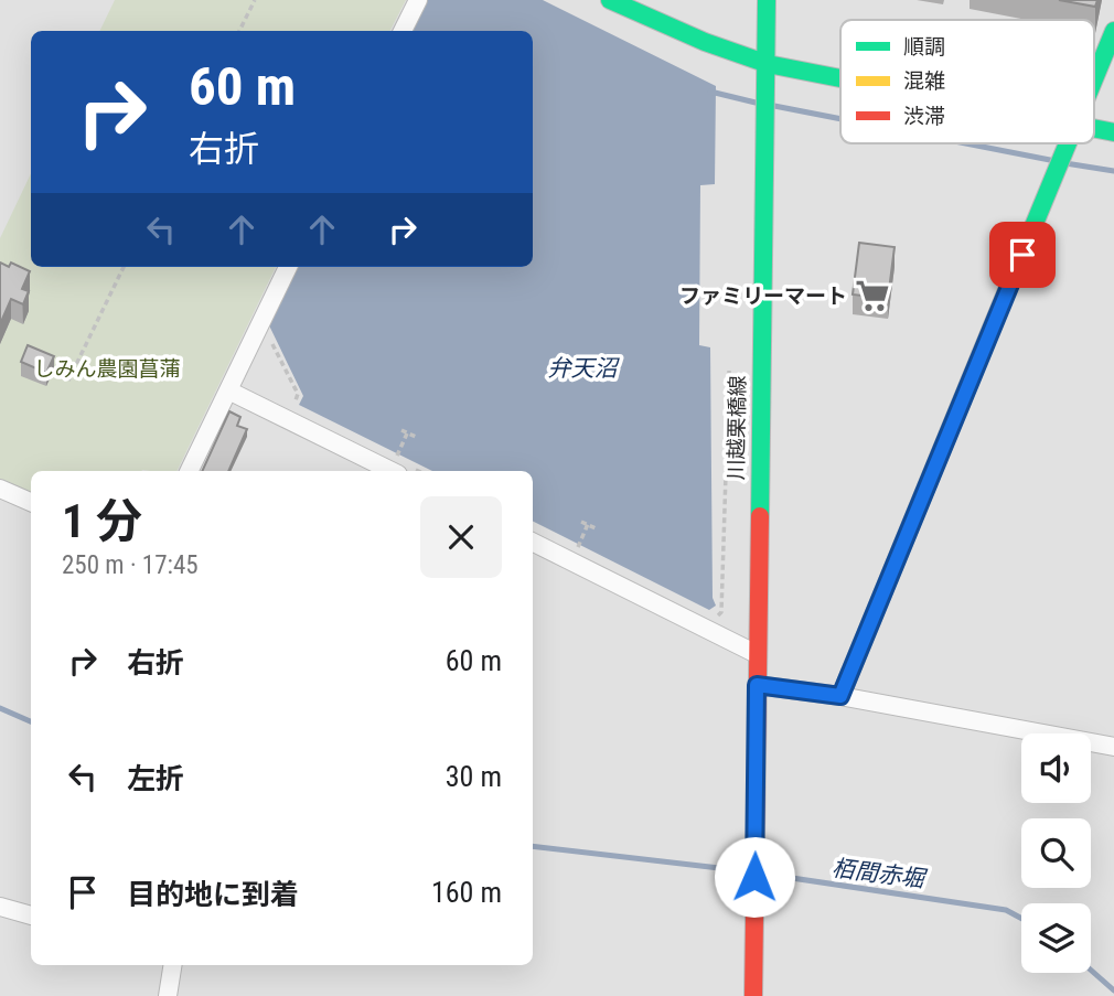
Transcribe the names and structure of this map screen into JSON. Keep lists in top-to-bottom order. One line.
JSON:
{"streets":{"street":["川越栗橋線"]},"water":["弁天沼","栢間赤堀"],"parks":["しみん農園菖蒲"],"places":{"supermarket":["ファミリーマート"]},"legend":["順調","混雑","渋滞"],"page":{"turn":["60 m","右折"],"heading":["1 分","250 m · 17:45"],"list":[{"name":"右折","value":"60 m"},{"name":"左折","value":"30 m"},{"name":"目的地に到着","value":"160 m"}]}}
